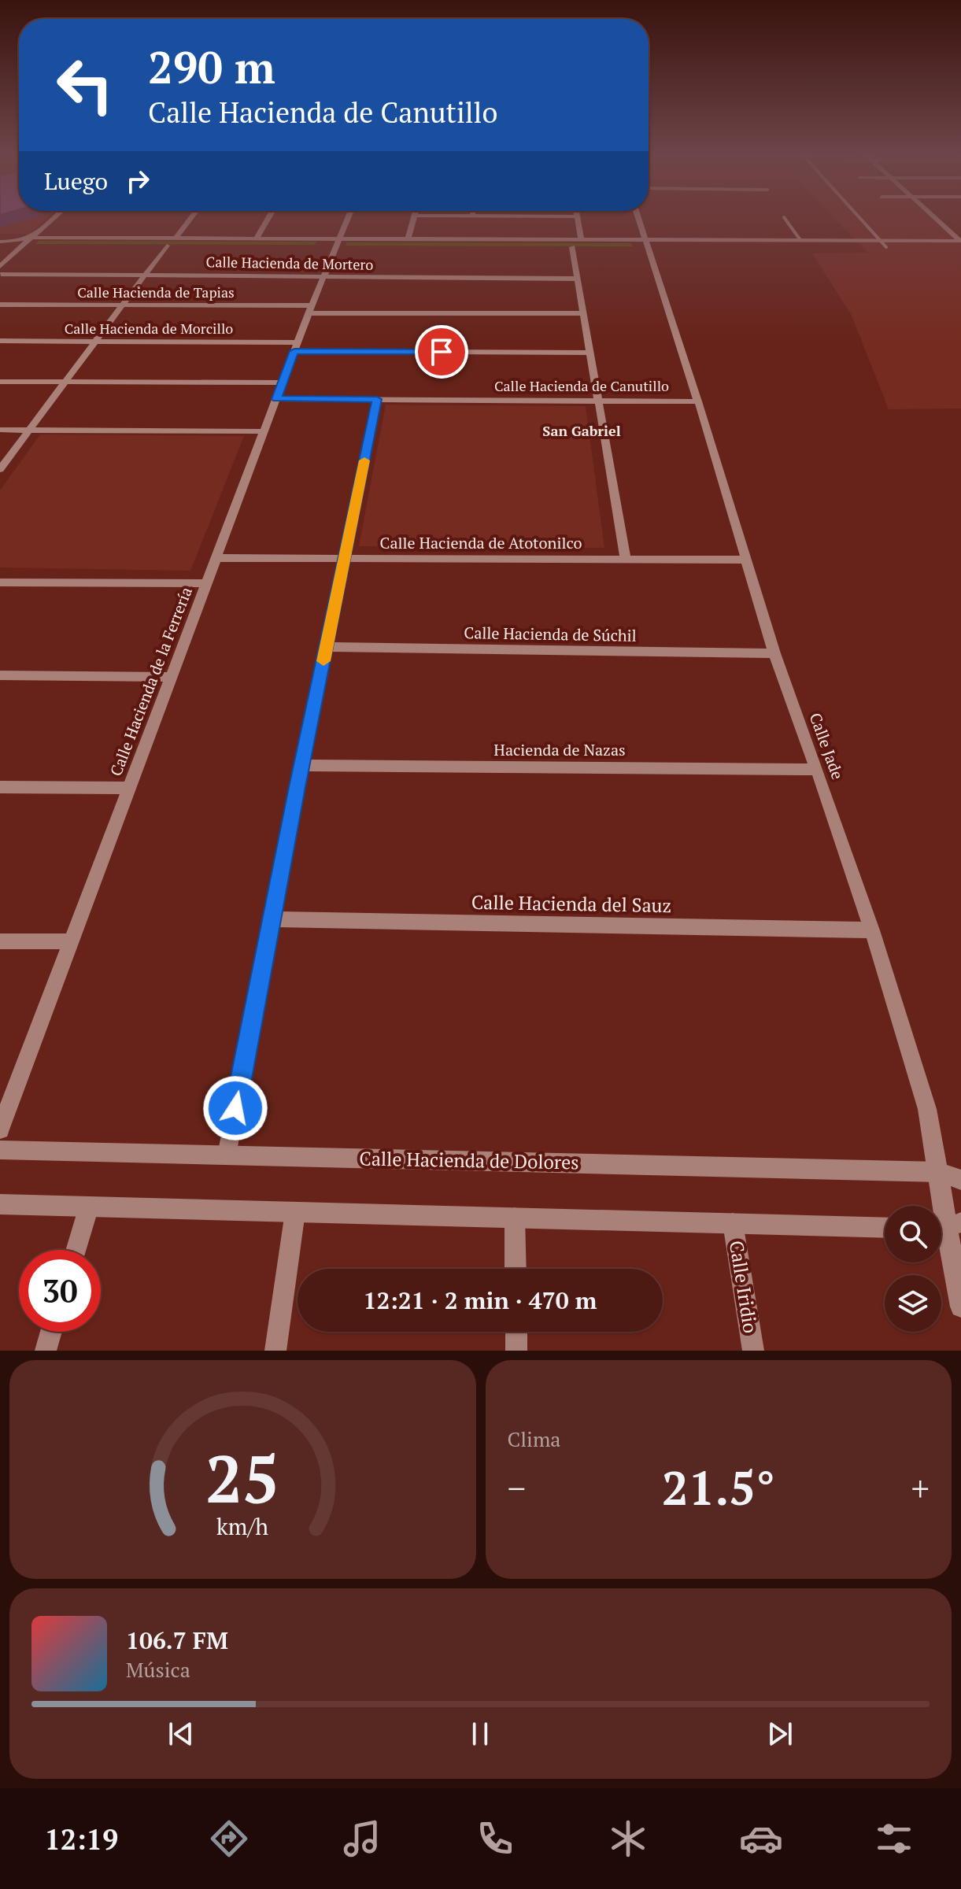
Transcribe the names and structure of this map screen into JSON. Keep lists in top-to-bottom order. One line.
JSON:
{"streets":{"street":["Calle Hacienda de Mortero","Calle Hacienda de Tapias","Calle Hacienda de Morcillo","Calle Hacienda de Canutillo","Calle Hacienda de Atotonilco","Calle Hacienda de Súchil","Calle Hacienda de la Ferrería","Calle Jade","Hacienda de Nazas","Calle Hacienda del Sauz","Calle Hacienda de Dolores","Calle Iridio"]},"crossings":[["Calle Hacienda de Mortero","Calle Hacienda de la Ferrería"],["Calle Hacienda de Tapias","Calle Hacienda de la Ferrería"],["Calle Hacienda de Morcillo","Calle Hacienda de la Ferrería"],["Calle Hacienda de Canutillo","Calle Hacienda de la Ferrería"],["Calle Hacienda de Canutillo","Calle Jade"],["Calle Hacienda de Atotonilco","Calle Hacienda de la Ferrería"],["Calle Hacienda de Atotonilco","Calle Jade"],["Calle Hacienda de Súchil","Calle Jade"],["Calle Jade","Hacienda de Nazas"],["Calle Jade","Calle Hacienda del Sauz"],["Calle Jade","Calle Hacienda de Dolores"]],"districts":["San Gabriel"],"page":{"turn":["290 m","Calle Hacienda de Canutillo"],"then":"Luego","limit":"30","trip":"12:21 · 2 min · 470 m","tile":"Clima","heat":["−","21.5°","+"],"song":["106.7 FM","Música"],"tabs":"12:19","gauge":["25","km/h"]}}
